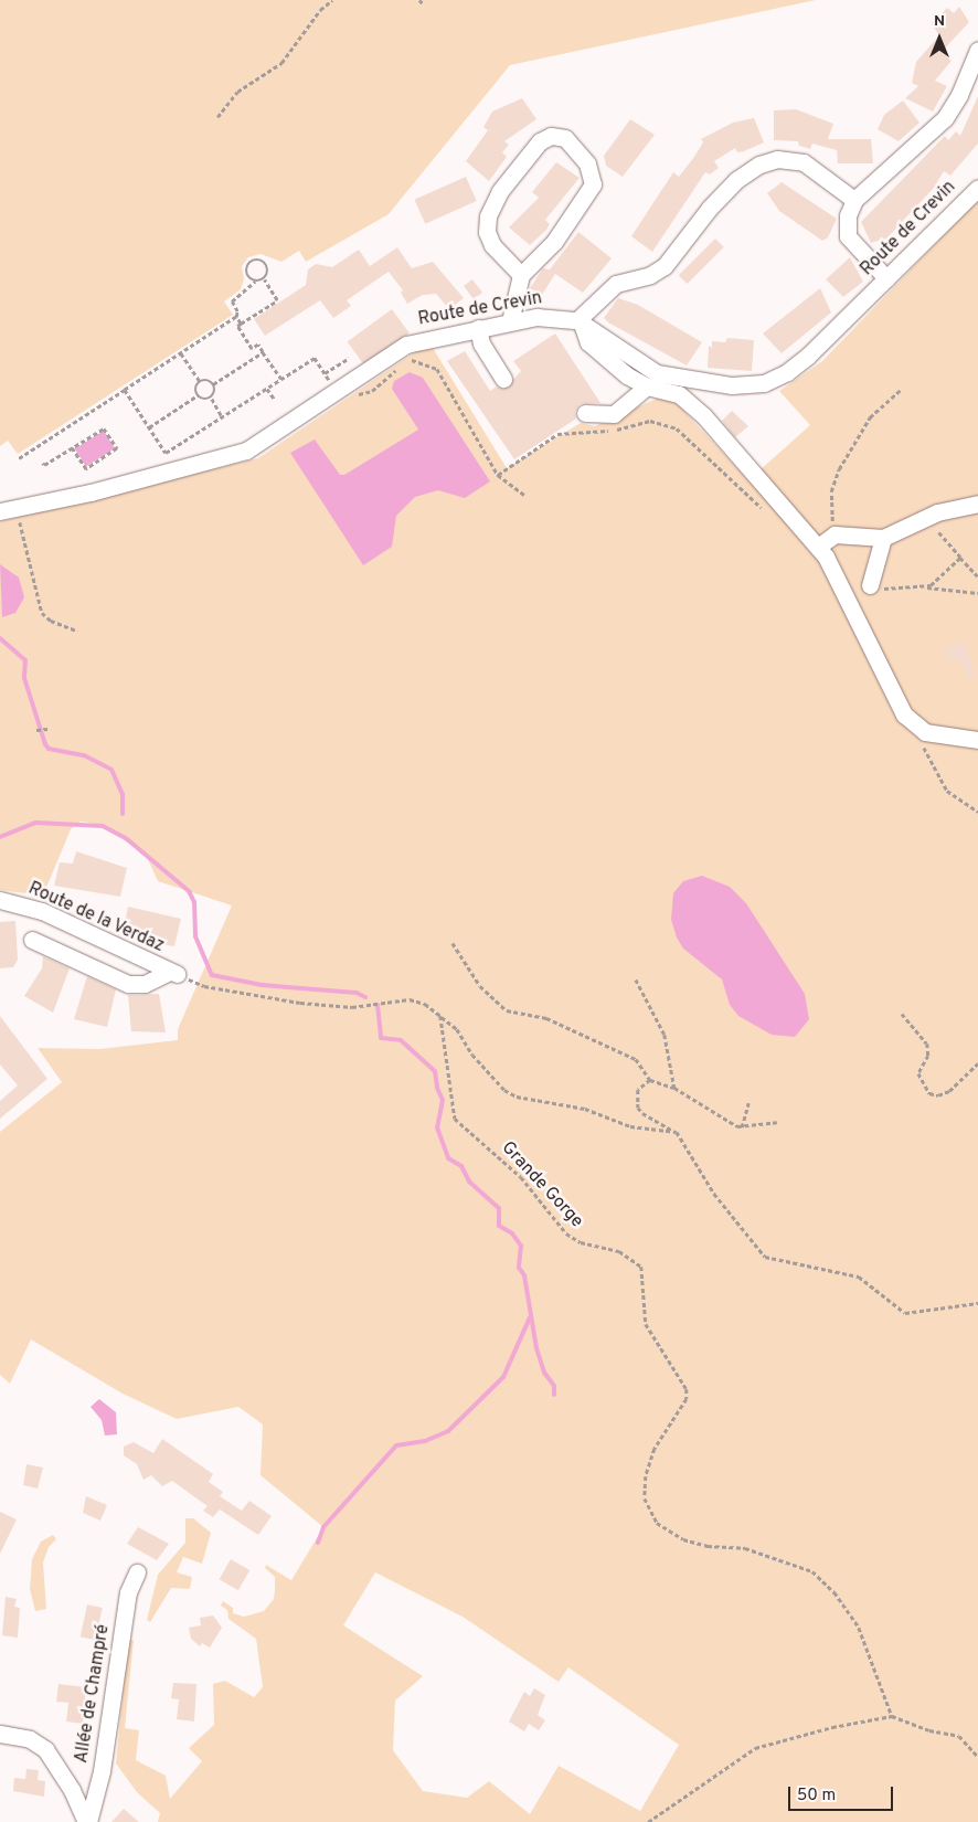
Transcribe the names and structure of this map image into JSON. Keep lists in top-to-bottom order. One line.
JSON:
{"streets":{"street":["Route de Crevin","Route de la Verdaz","Allée de Champré"],"path":["Grande Gorge"]},"scale_bar":"50 m","north":"top"}
